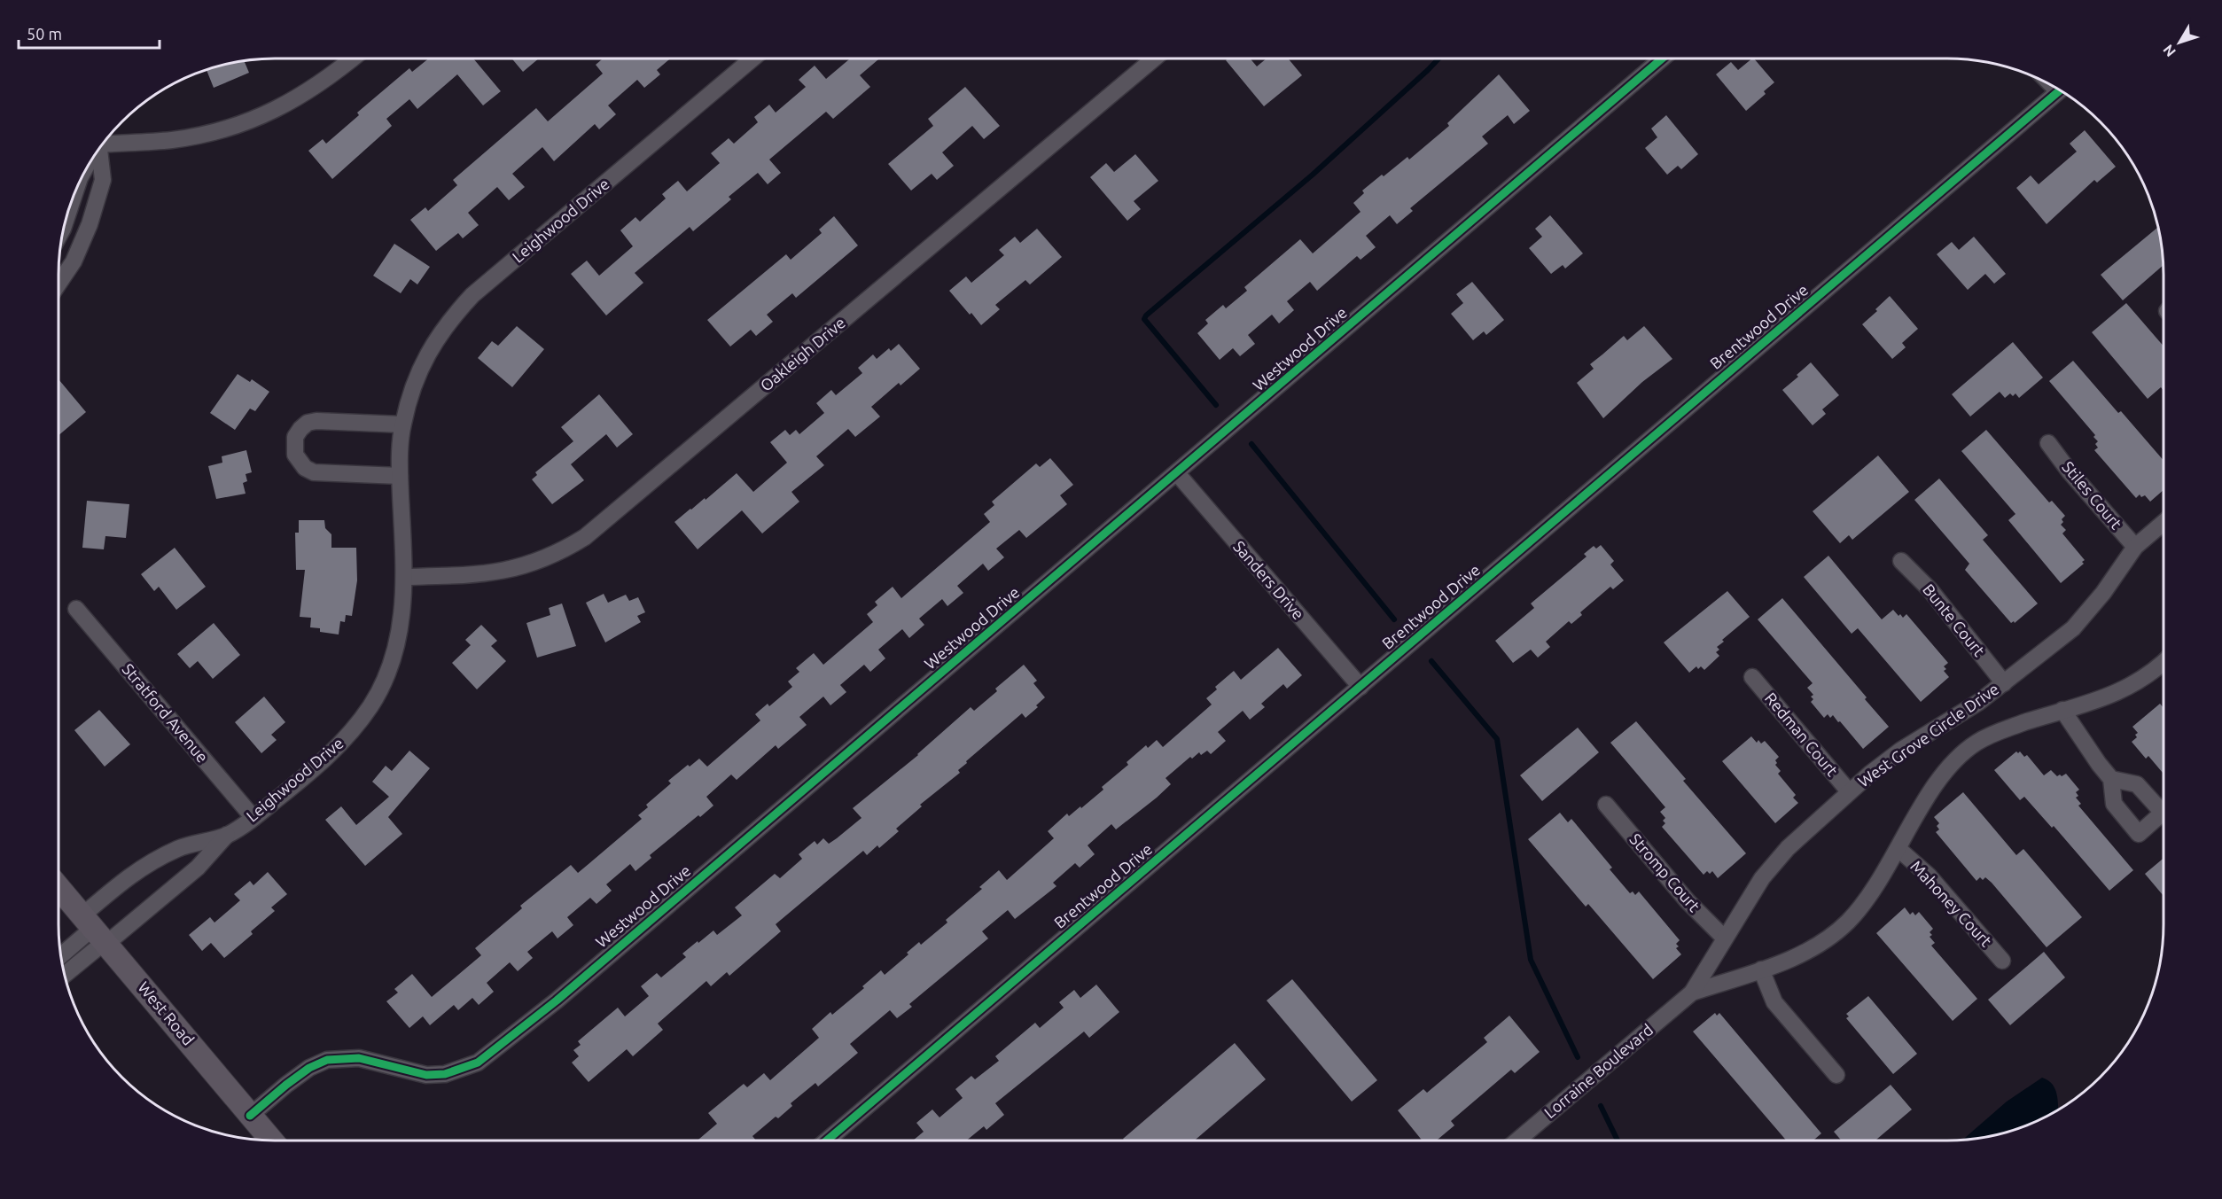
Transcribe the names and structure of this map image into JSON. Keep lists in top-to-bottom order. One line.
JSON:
{"streets":{"main road":["West Road"],"street":["Leighwood Drive","Brentwood Drive","Westwood Drive","Oakleigh Drive","Stiles Court","Sanders Drive","Bunte Court","Stratford Avenue","Redman Court","West Grove Circle Drive","Stromp Court","Mahoney Court","Lorraine Boulevard"]},"crossings":[["Leighwood Drive","Oakleigh Drive"],["Leighwood Drive","Stratford Avenue"],["Leighwood Drive","West Road"],["Brentwood Drive","Sanders Drive"],["Westwood Drive","Sanders Drive"],["Westwood Drive","West Road"],["Stiles Court","West Grove Circle Drive"],["Bunte Court","West Grove Circle Drive"],["Redman Court","West Grove Circle Drive"],["West Grove Circle Drive","Stromp Court"],["West Grove Circle Drive","Mahoney Court"],["West Grove Circle Drive","Lorraine Boulevard"]],"scale_bar":"50 m","north":"bottom left"}
